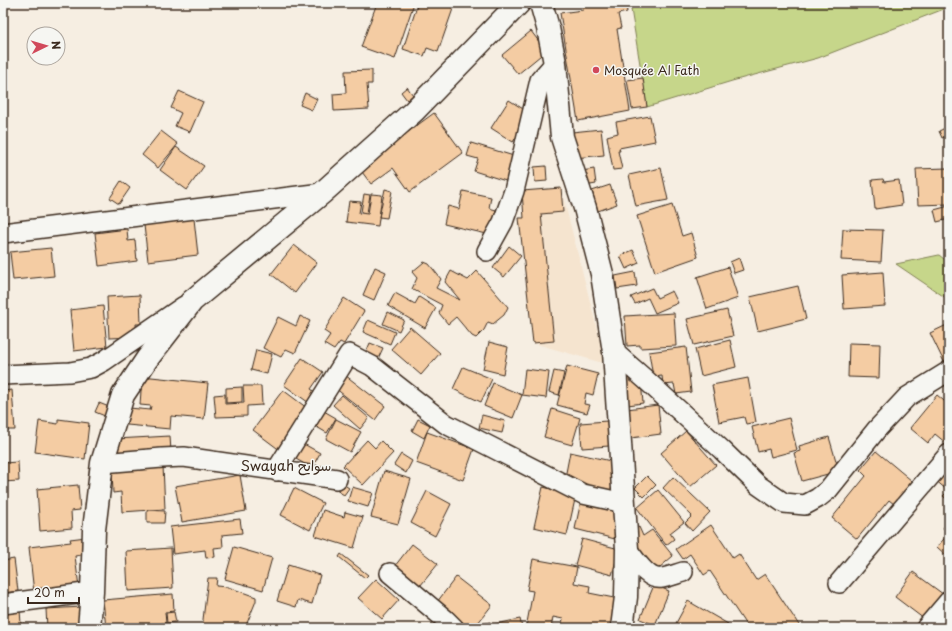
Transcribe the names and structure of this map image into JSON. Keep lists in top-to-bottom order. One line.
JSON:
{"districts":["Swayah سوايح"],"places":["Mosquée Al Fath"],"scale_bar":"20 m","north":"right"}
